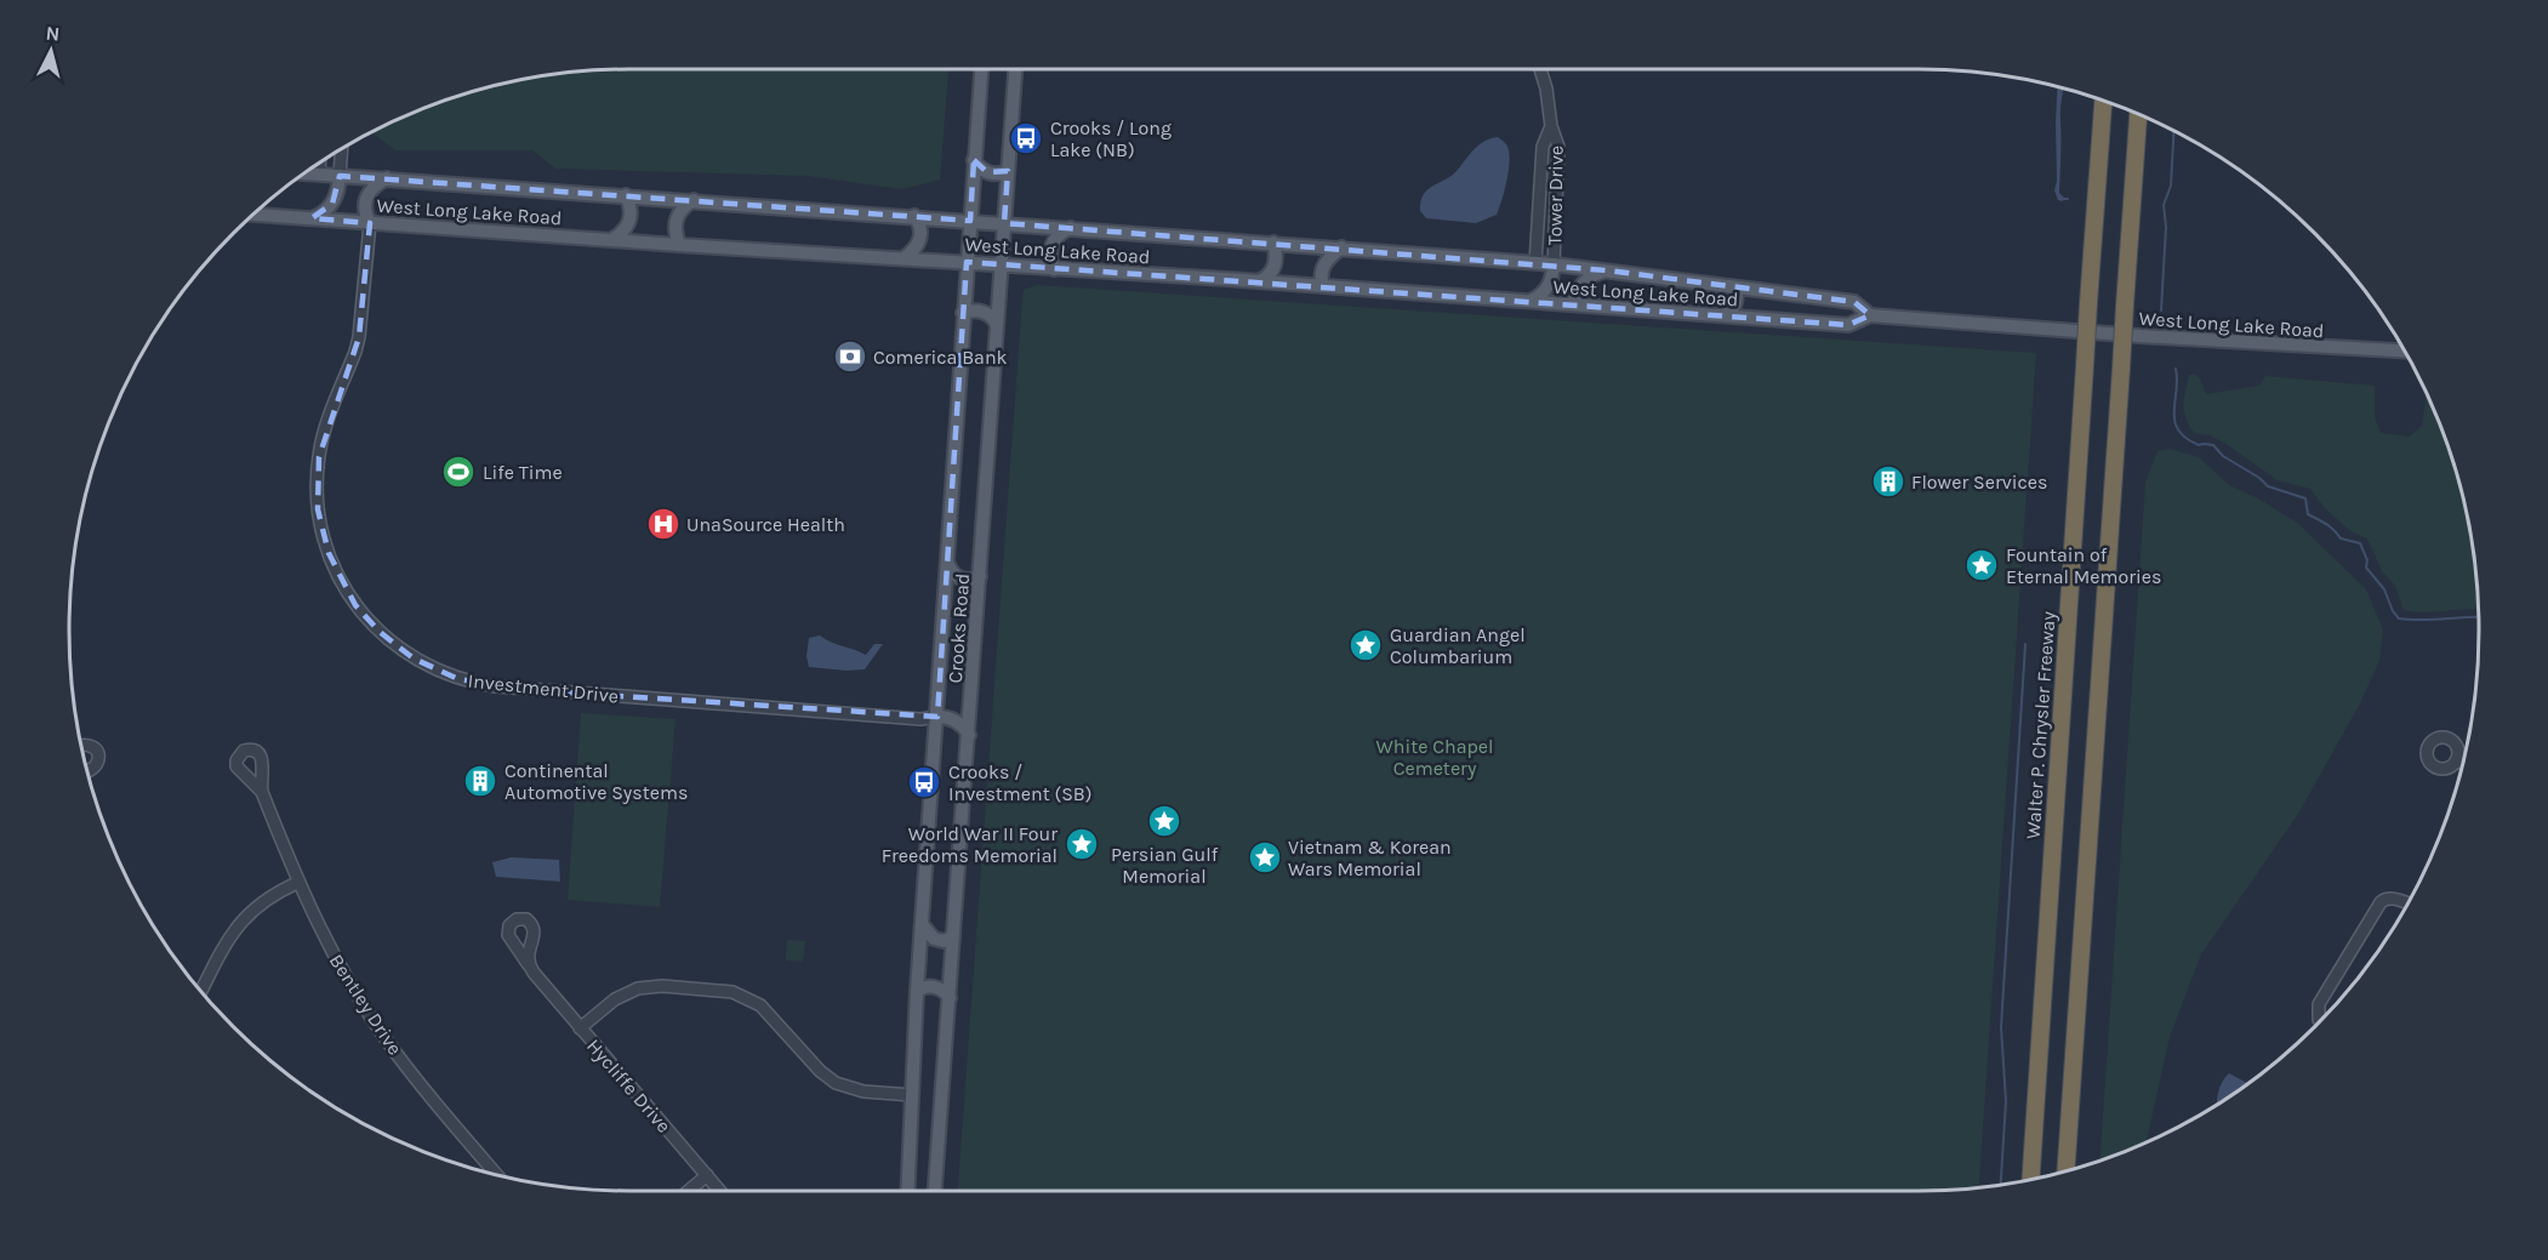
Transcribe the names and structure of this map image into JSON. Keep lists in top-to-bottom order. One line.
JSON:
{"streets":{"highway":["Walter P. Chrysler Freeway"],"main road":["West Long Lake Road","Crooks Road"],"street":["Tower Drive","Investment Drive","Bentley Drive","Hycliffe Drive"]},"crossings":[["Tower Drive","West Long Lake Road"],["West Long Lake Road","Crooks Road"],["West Long Lake Road","Investment Drive"],["Crooks Road","Investment Drive"]],"parks":["White Chapel Cemetery"],"places":{"bus stop":["Crooks / Long Lake (NB)","Crooks / Investment (SB)"],"bank":["Comerica Bank"],"sports":["Life Time"],"building":["Flower Services","Continental Automotive Systems"],"hospital":["UnaSource Health"],"place":["Fountain of Eternal Memories","Guardian Angel Columbarium","Persian Gulf Memorial","World War II Four Freedoms Memorial","Vietnam & Korean Wars Memorial"]},"north":"top"}
